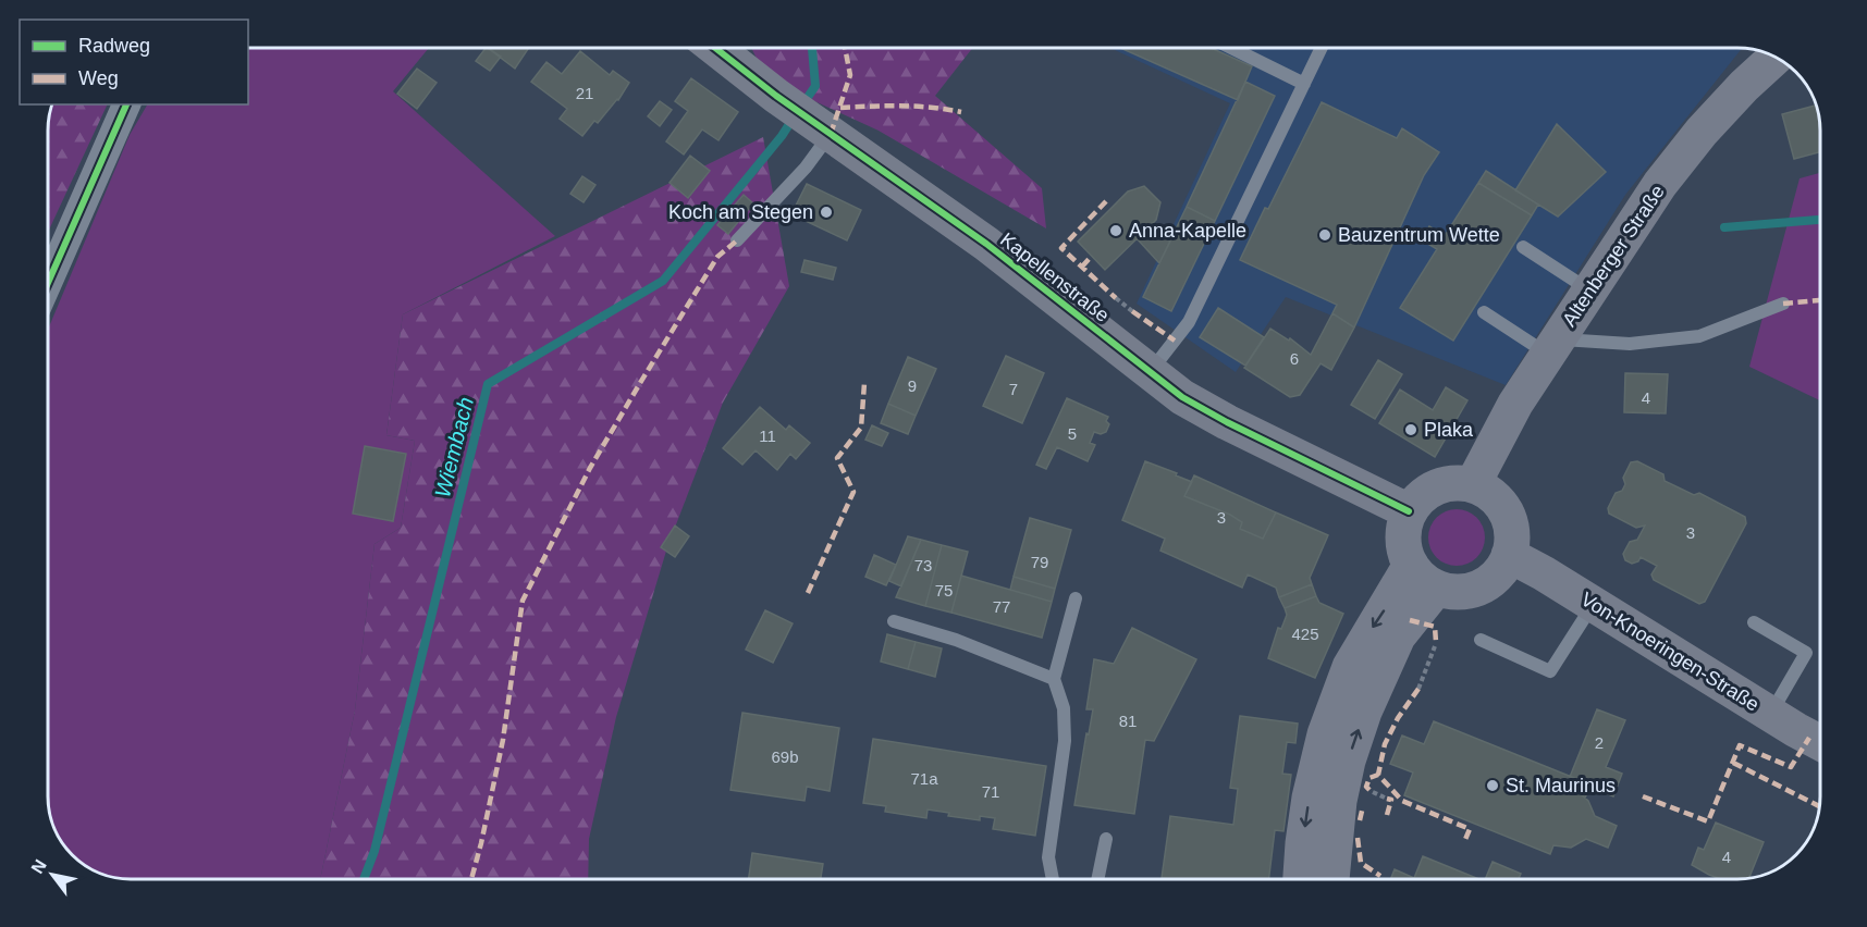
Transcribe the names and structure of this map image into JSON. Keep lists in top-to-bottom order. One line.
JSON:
{"streets":{"main road":["Altenberger Straße","Kapellenstraße","Von-Knoeringen-Straße"]},"crossings":[["Altenberger Straße","Kapellenstraße"],["Altenberger Straße","Von-Knoeringen-Straße"],["Kapellenstraße","Von-Knoeringen-Straße"]],"water":["Wiembach"],"places":["Koch am Stegen","Anna-Kapelle","Bauzentrum Wette","Plaka","St. Maurinus"],"house_numbers":["21","6","9","7","4","5","11","3","3","79","73","75","77","425","81","2","69b","71a","71","4"],"legend":["Radweg","Weg"],"north":"top left"}
